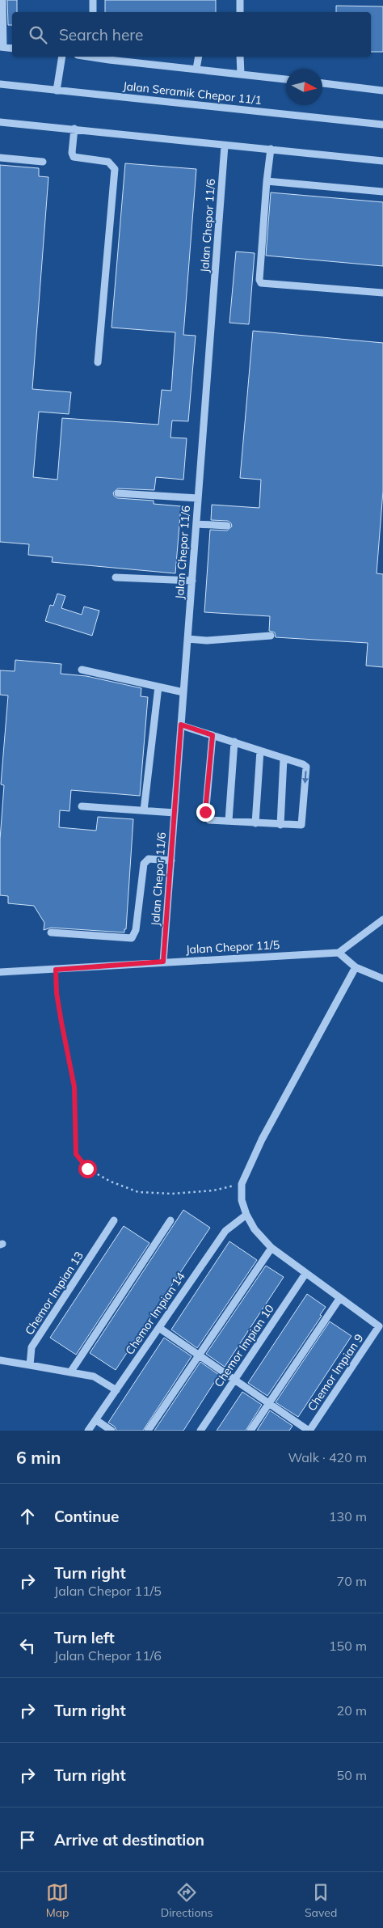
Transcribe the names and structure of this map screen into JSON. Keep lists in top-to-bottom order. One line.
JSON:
{"streets":{"street":["Jalan Seramik Chepor 11/1","Jalan Chepor 11/6","Jalan Chepor 11/5","Chemor Impian 13","Chemor Impian 14","Chemor Impian 10","Chemor Impian 9"]},"crossings":[["Jalan Chepor 11/6","Jalan Chepor 11/5"]],"north":"right","page":{"search":"Search here","heading":["6 min","Walk · 420 m"],"list":[["Continue","130 m"],["Turn right","Jalan Chepor 11/5","70 m"],["Turn left","Jalan Chepor 11/6","150 m"],["Turn right","20 m"],["Turn right","50 m"],"Arrive at destination"],"nav":["Map","Directions","Saved"]}}
